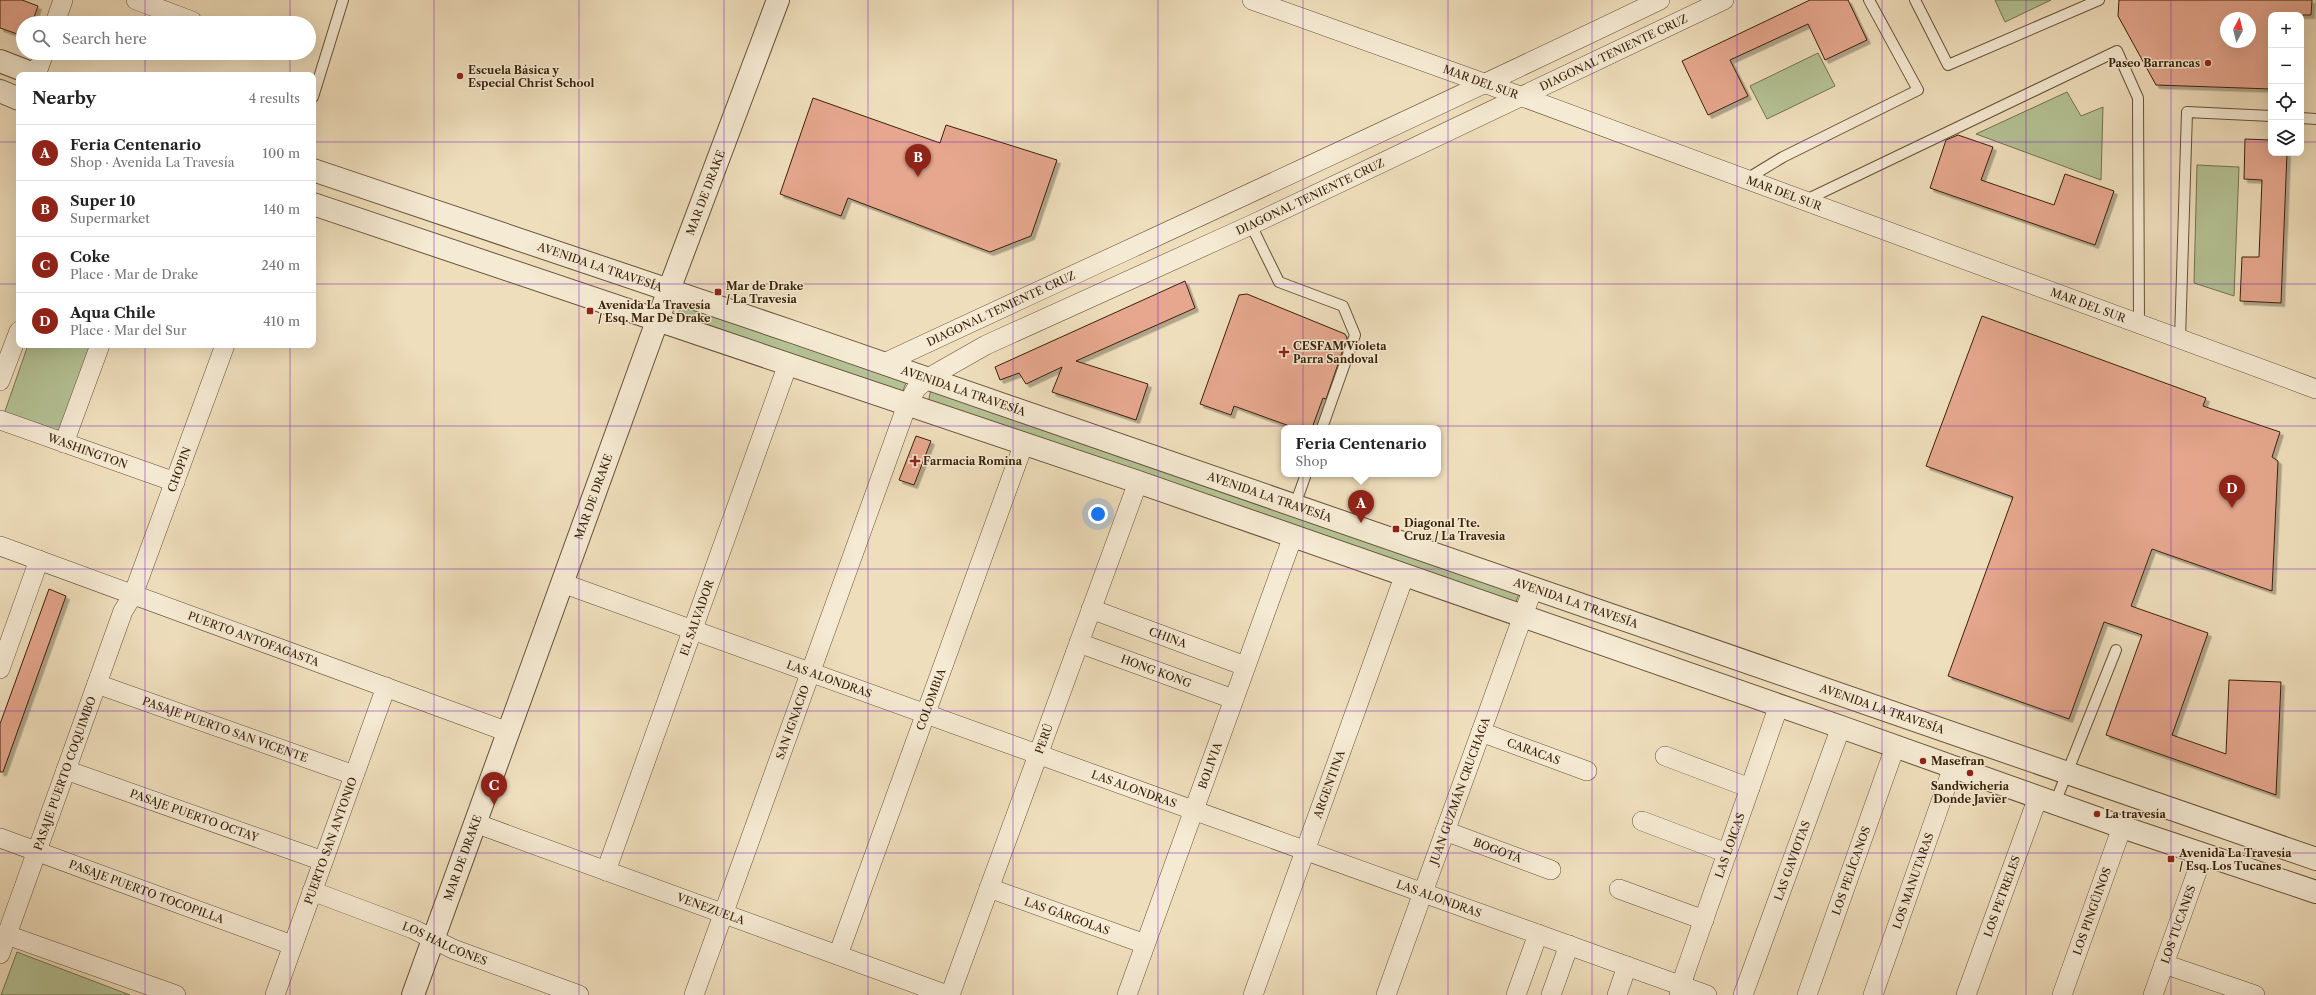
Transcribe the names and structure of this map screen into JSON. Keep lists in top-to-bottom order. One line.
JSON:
{"streets":{"street":["DIAGONAL TENIENTE CRUZ","MAR DEL SUR","MAR DE DRAKE","AVENIDA LA TRAVESÍA","WASHINGTON","CHOPIN","EL SALVADOR","CHINA","PUERTO ANTOFAGASTA","HONG KONG","LAS ALONDRAS","COLOMBIA","SAN IGNACIO","PASAJE PUERTO SAN VICENTE","PERÚ","CARACAS","BOLIVIA","PASAJE PUERTO COQUIMBO","ARGENTINA","JUAN GUZMÁN CRUCHAGA","PASAJE PUERTO OCTAY","PUERTO SAN ANTONIO","LAS LOICAS","BOGOTÁ","LAS GAVIOTAS","LOS PELÍCANOS","LOS MANUTARAS","PASAJE PUERTO TOCOPILLA","LOS PETRELES","VENEZUELA","LOS PINGÜINOS","LAS GÁRGOLAS","LOS TUCANES","LOS HALCONES"]},"crossings":[["DIAGONAL TENIENTE CRUZ","MAR DEL SUR"],["DIAGONAL TENIENTE CRUZ","AVENIDA LA TRAVESÍA"],["DIAGONAL TENIENTE CRUZ","SAN IGNACIO"],["MAR DE DRAKE","AVENIDA LA TRAVESÍA"],["MAR DE DRAKE","PUERTO ANTOFAGASTA"],["MAR DE DRAKE","LAS ALONDRAS"],["MAR DE DRAKE","VENEZUELA"],["MAR DE DRAKE","LOS HALCONES"],["AVENIDA LA TRAVESÍA","JUAN GUZMÁN CRUCHAGA"],["WASHINGTON","CHOPIN"],["CHOPIN","PUERTO ANTOFAGASTA"],["CHOPIN","PASAJE PUERTO COQUIMBO"],["EL SALVADOR","LAS ALONDRAS"],["EL SALVADOR","VENEZUELA"],["CHINA","PERÚ"],["CHINA","BOLIVIA"],["PUERTO ANTOFAGASTA","PASAJE PUERTO COQUIMBO"],["PUERTO ANTOFAGASTA","PUERTO SAN ANTONIO"],["HONG KONG","PERÚ"],["HONG KONG","BOLIVIA"],["LAS ALONDRAS","COLOMBIA"],["LAS ALONDRAS","SAN IGNACIO"],["LAS ALONDRAS","PERÚ"],["LAS ALONDRAS","BOLIVIA"],["LAS ALONDRAS","ARGENTINA"],["LAS ALONDRAS","JUAN GUZMÁN CRUCHAGA"],["LAS ALONDRAS","LAS LOICAS"],["COLOMBIA","VENEZUELA"],["SAN IGNACIO","VENEZUELA"],["PASAJE PUERTO SAN VICENTE","PASAJE PUERTO COQUIMBO"],["PASAJE PUERTO SAN VICENTE","PUERTO SAN ANTONIO"],["PERÚ","LAS GÁRGOLAS"],["CARACAS","JUAN GUZMÁN CRUCHAGA"],["BOLIVIA","LAS GÁRGOLAS"],["PASAJE PUERTO COQUIMBO","PASAJE PUERTO OCTAY"],["PASAJE PUERTO COQUIMBO","PASAJE PUERTO TOCOPILLA"],["JUAN GUZMÁN CRUCHAGA","BOGOTÁ"],["PASAJE PUERTO OCTAY","PUERTO SAN ANTONIO"],["PUERTO SAN ANTONIO","PASAJE PUERTO TOCOPILLA"],["PUERTO SAN ANTONIO","LOS HALCONES"]],"places":{"other":["Paseo Barrancas","Escuela Básica y Especial Christ School","Masefran","Sandwicheria Donde Javier","La travesía"],"transit":["Mar de Drake / La Travesia","Avenida La Travesía / Esq. Mar De Drake","Diagonal Tte. Cruz / La Travesia","Avenida La Travesía / Esq. Los Tucanes"],"health":["CESFAM Violeta Parra Sandoval","Farmacia Romina"]},"north":"top","page":{"map_buttons":["+","−"],"search":"Search here","heading":["Nearby","4 results"],"list":[{"mark":"A","name":"Feria Centenario","note":"Shop · Avenida La Travesía","value":"100 m"},{"mark":"B","name":"Super 10","note":"Supermarket","value":"140 m"},{"mark":"C","name":"Coke","note":"Place · Mar de Drake","value":"240 m"},{"mark":"D","name":"Aqua Chile","note":"Place · Mar del Sur","value":"410 m"}],"pins":["B","D","A","C"],"popup":["Feria Centenario","Shop"]}}
